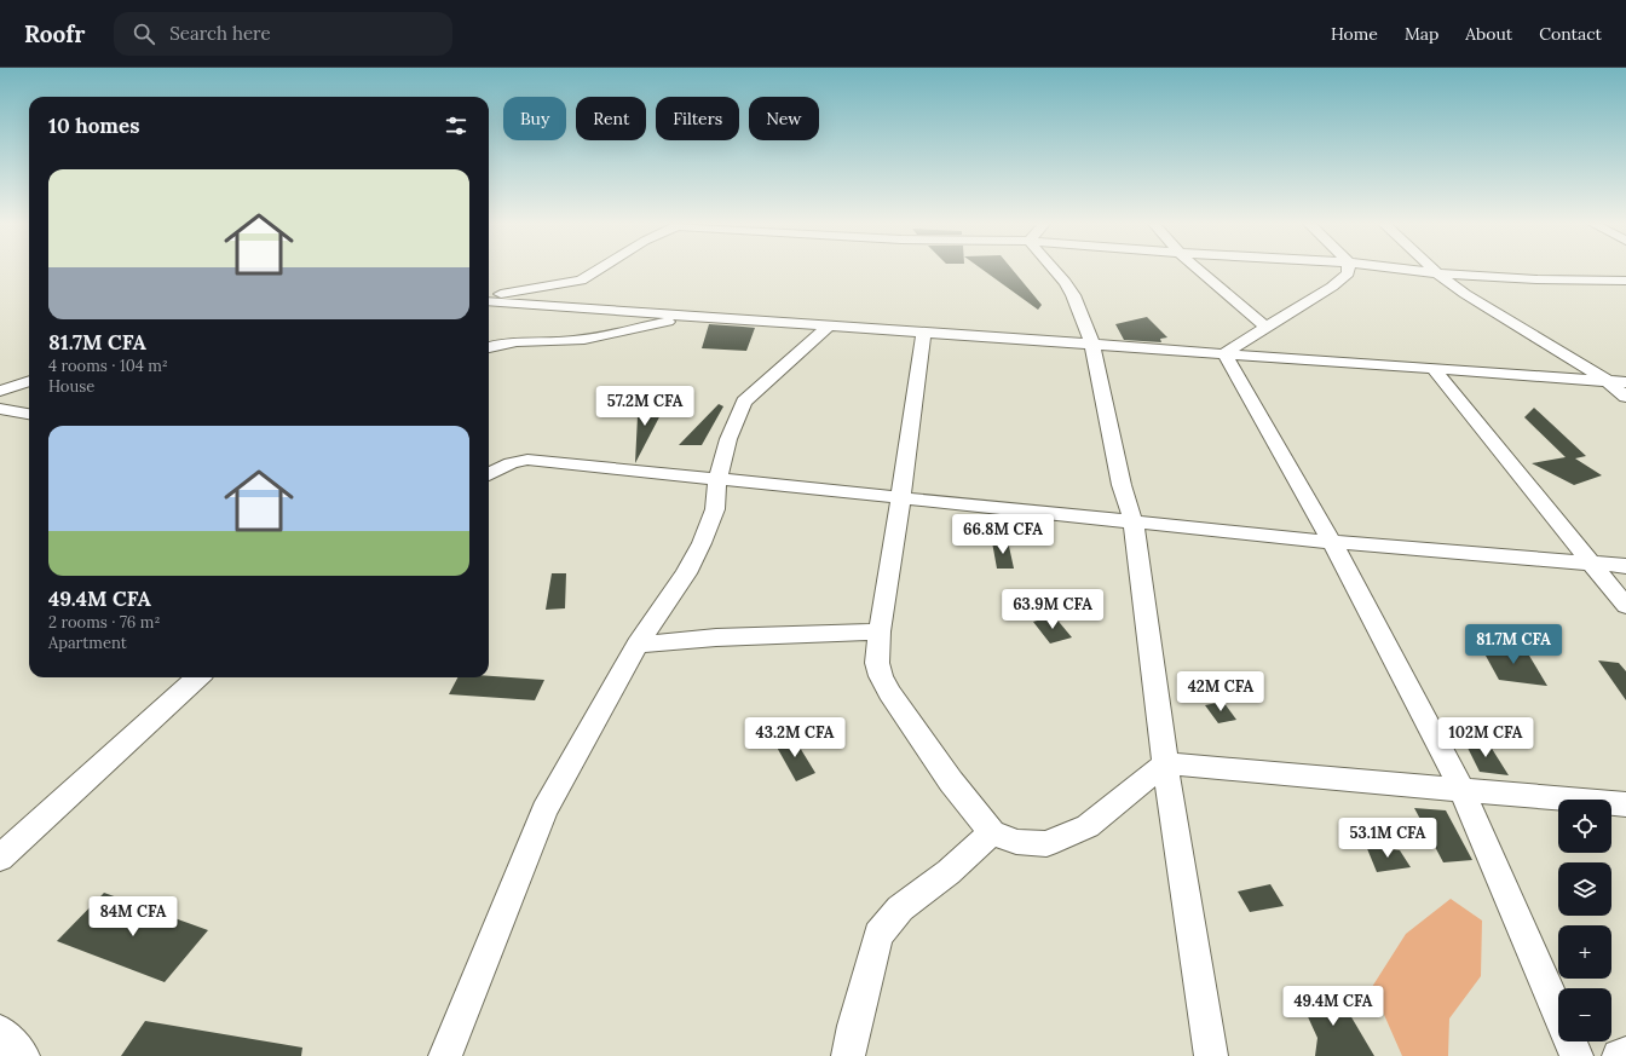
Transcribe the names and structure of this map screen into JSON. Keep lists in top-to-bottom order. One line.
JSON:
{"page":{"header":"Roofr","search":"Search here","nav":["Home","Map","About","Contact"],"chip":["Buy","Rent","Filters","New"],"heading":"10 homes","list":[{"name":"81.7M CFA","note":"4 rooms · 104 m² · House"},{"name":"49.4M CFA","note":"2 rooms · 76 m² · Apartment"}],"price":["57.2M CFA","66.8M CFA","63.9M CFA","81.7M CFA","42M CFA","43.2M CFA","102M CFA","53.1M CFA","84M CFA","49.4M CFA"],"map_buttons":["+","−"]}}
